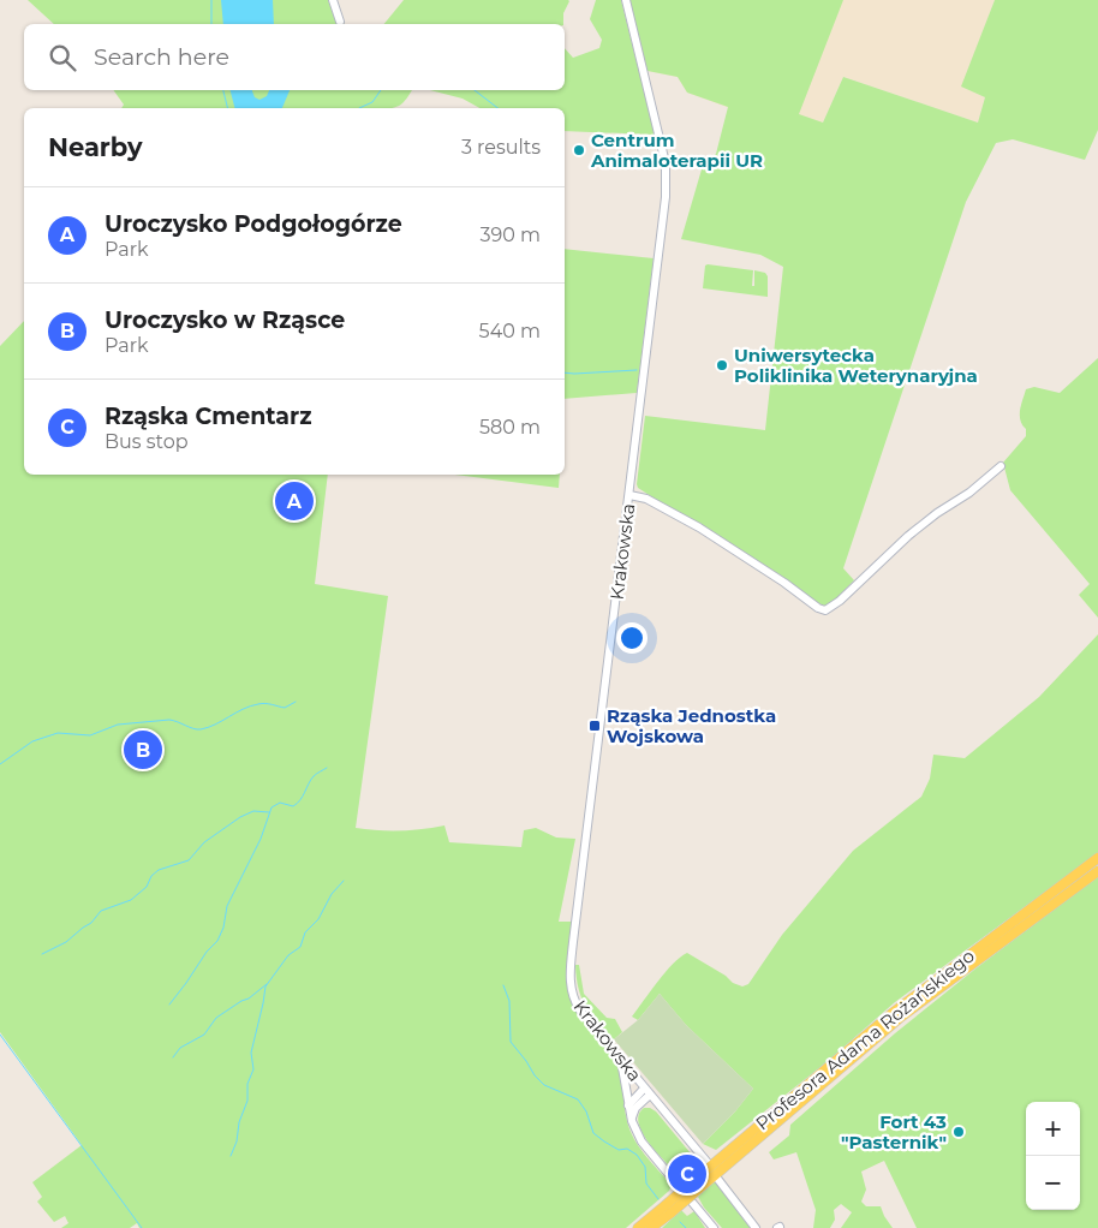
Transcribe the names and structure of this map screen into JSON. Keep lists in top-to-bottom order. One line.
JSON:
{"streets":{"main road":["Profesora Adama Rożańskiego"],"street":["Krakowska"]},"crossings":[["Krakowska","Profesora Adama Rożańskiego"]],"places":{"other":["Centrum Animaloterapii UR","Uniwersytecka Poliklinika Weterynaryjna","Fort 43 \"Pasternik\""],"transit":["Rząska Jednostka Wojskowa"]},"page":{"search":"Search here","heading":["Nearby","3 results"],"list":[{"mark":"A","name":"Uroczysko Podgołogórze","note":"Park","value":"390 m"},{"mark":"B","name":"Uroczysko w Rząsce","note":"Park","value":"540 m"},{"mark":"C","name":"Rząska Cmentarz","note":"Bus stop","value":"580 m"}],"pins":["A","B","C"],"map_buttons":["+","−"]}}
